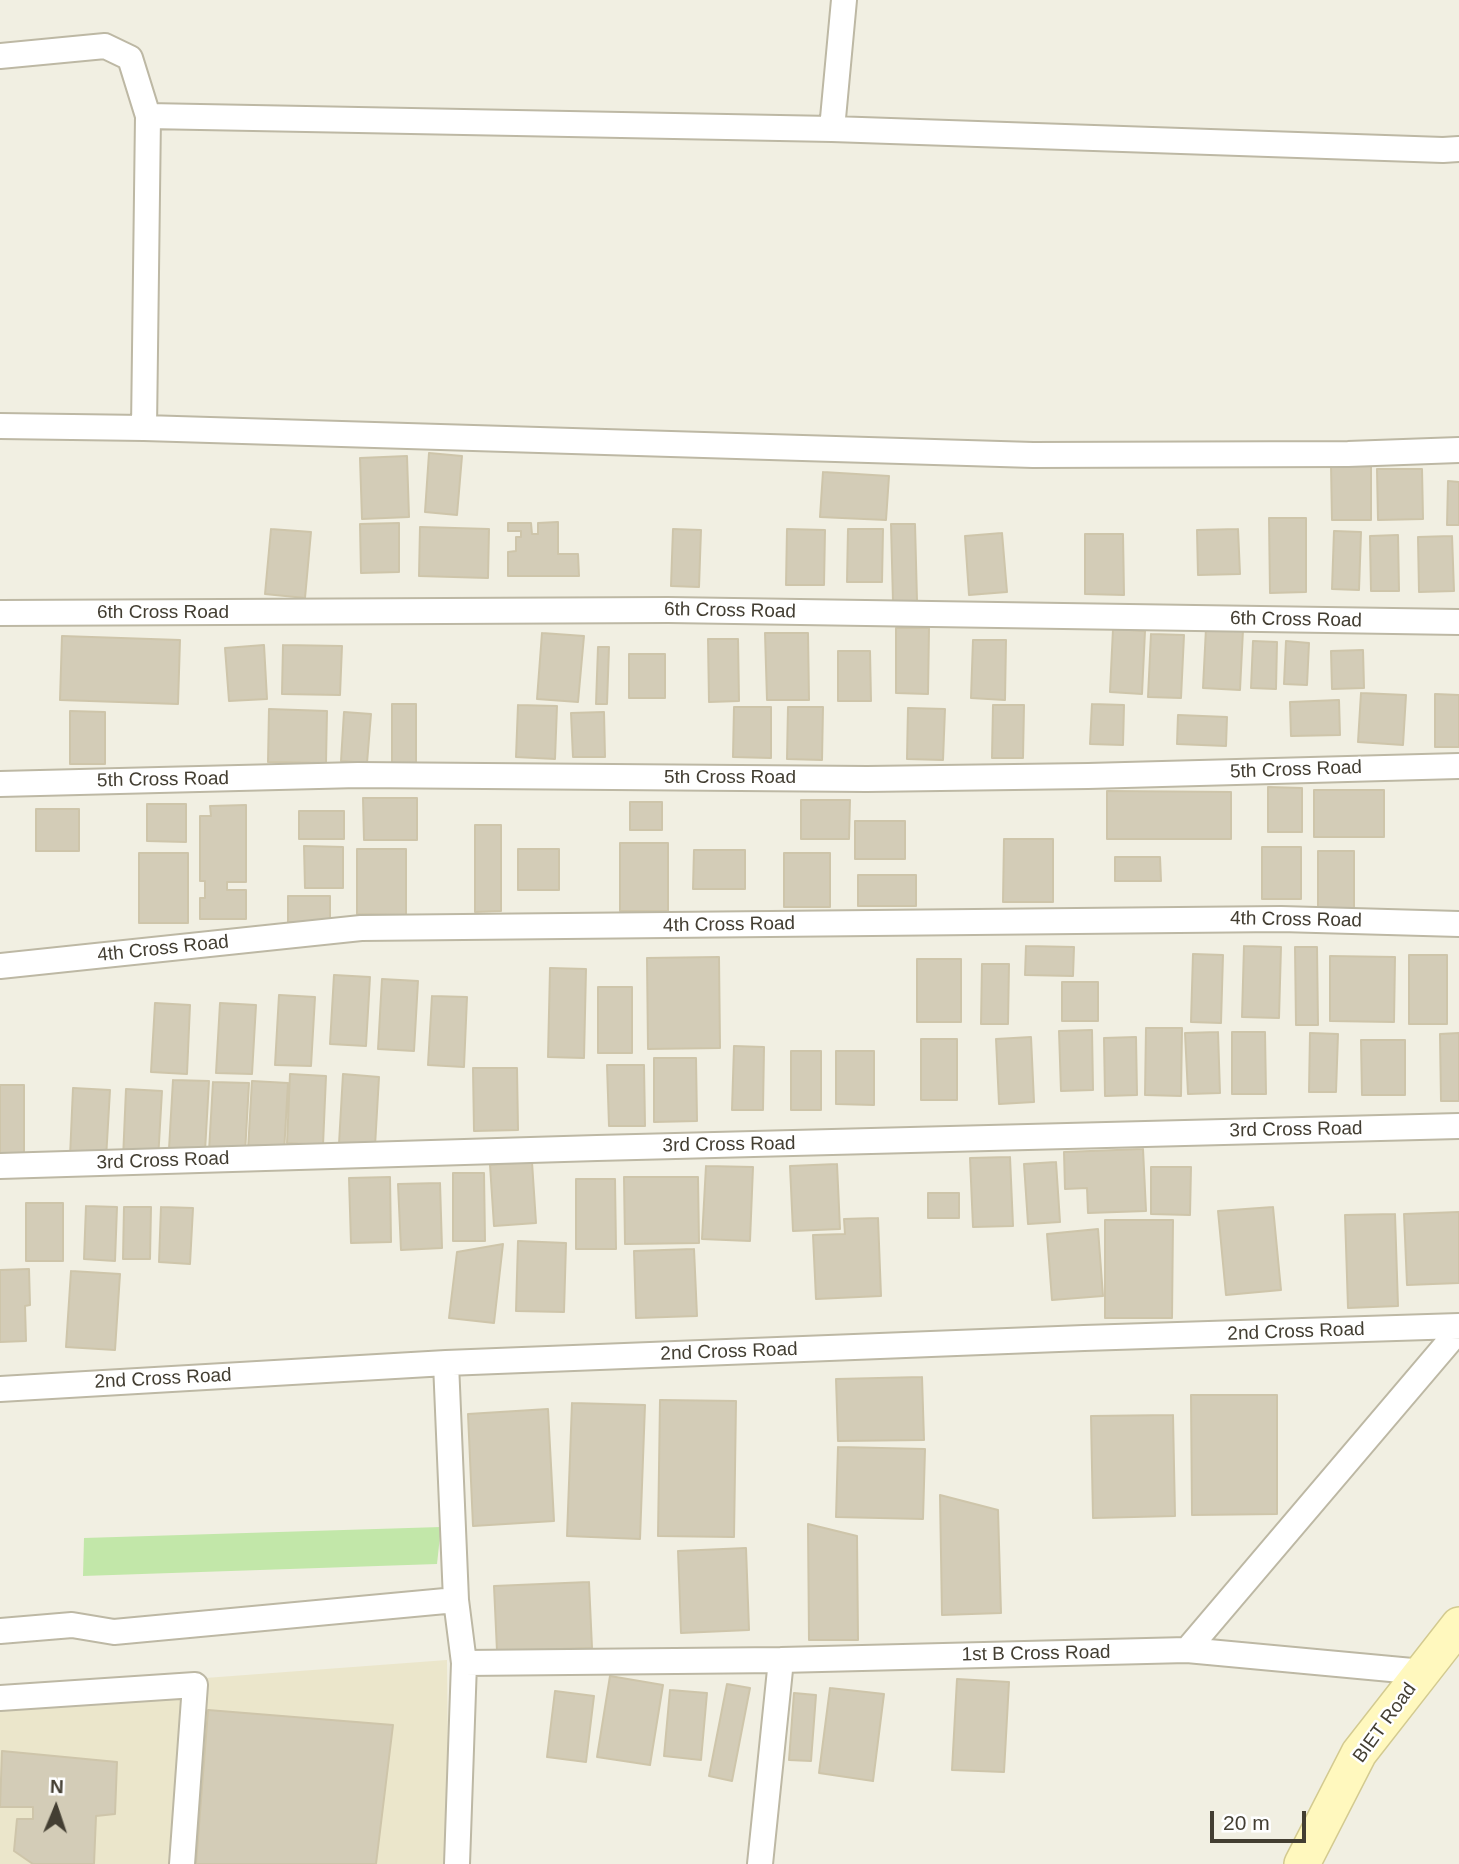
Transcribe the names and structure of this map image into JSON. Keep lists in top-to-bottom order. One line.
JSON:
{"streets":{"street":["6th Cross Road","5th Cross Road","4th Cross Road","3rd Cross Road","2nd Cross Road","1st B Cross Road","BIET Road"]},"crossings":[["1st B Cross Road","BIET Road"]],"scale_bar":"20 m","north":"top"}
